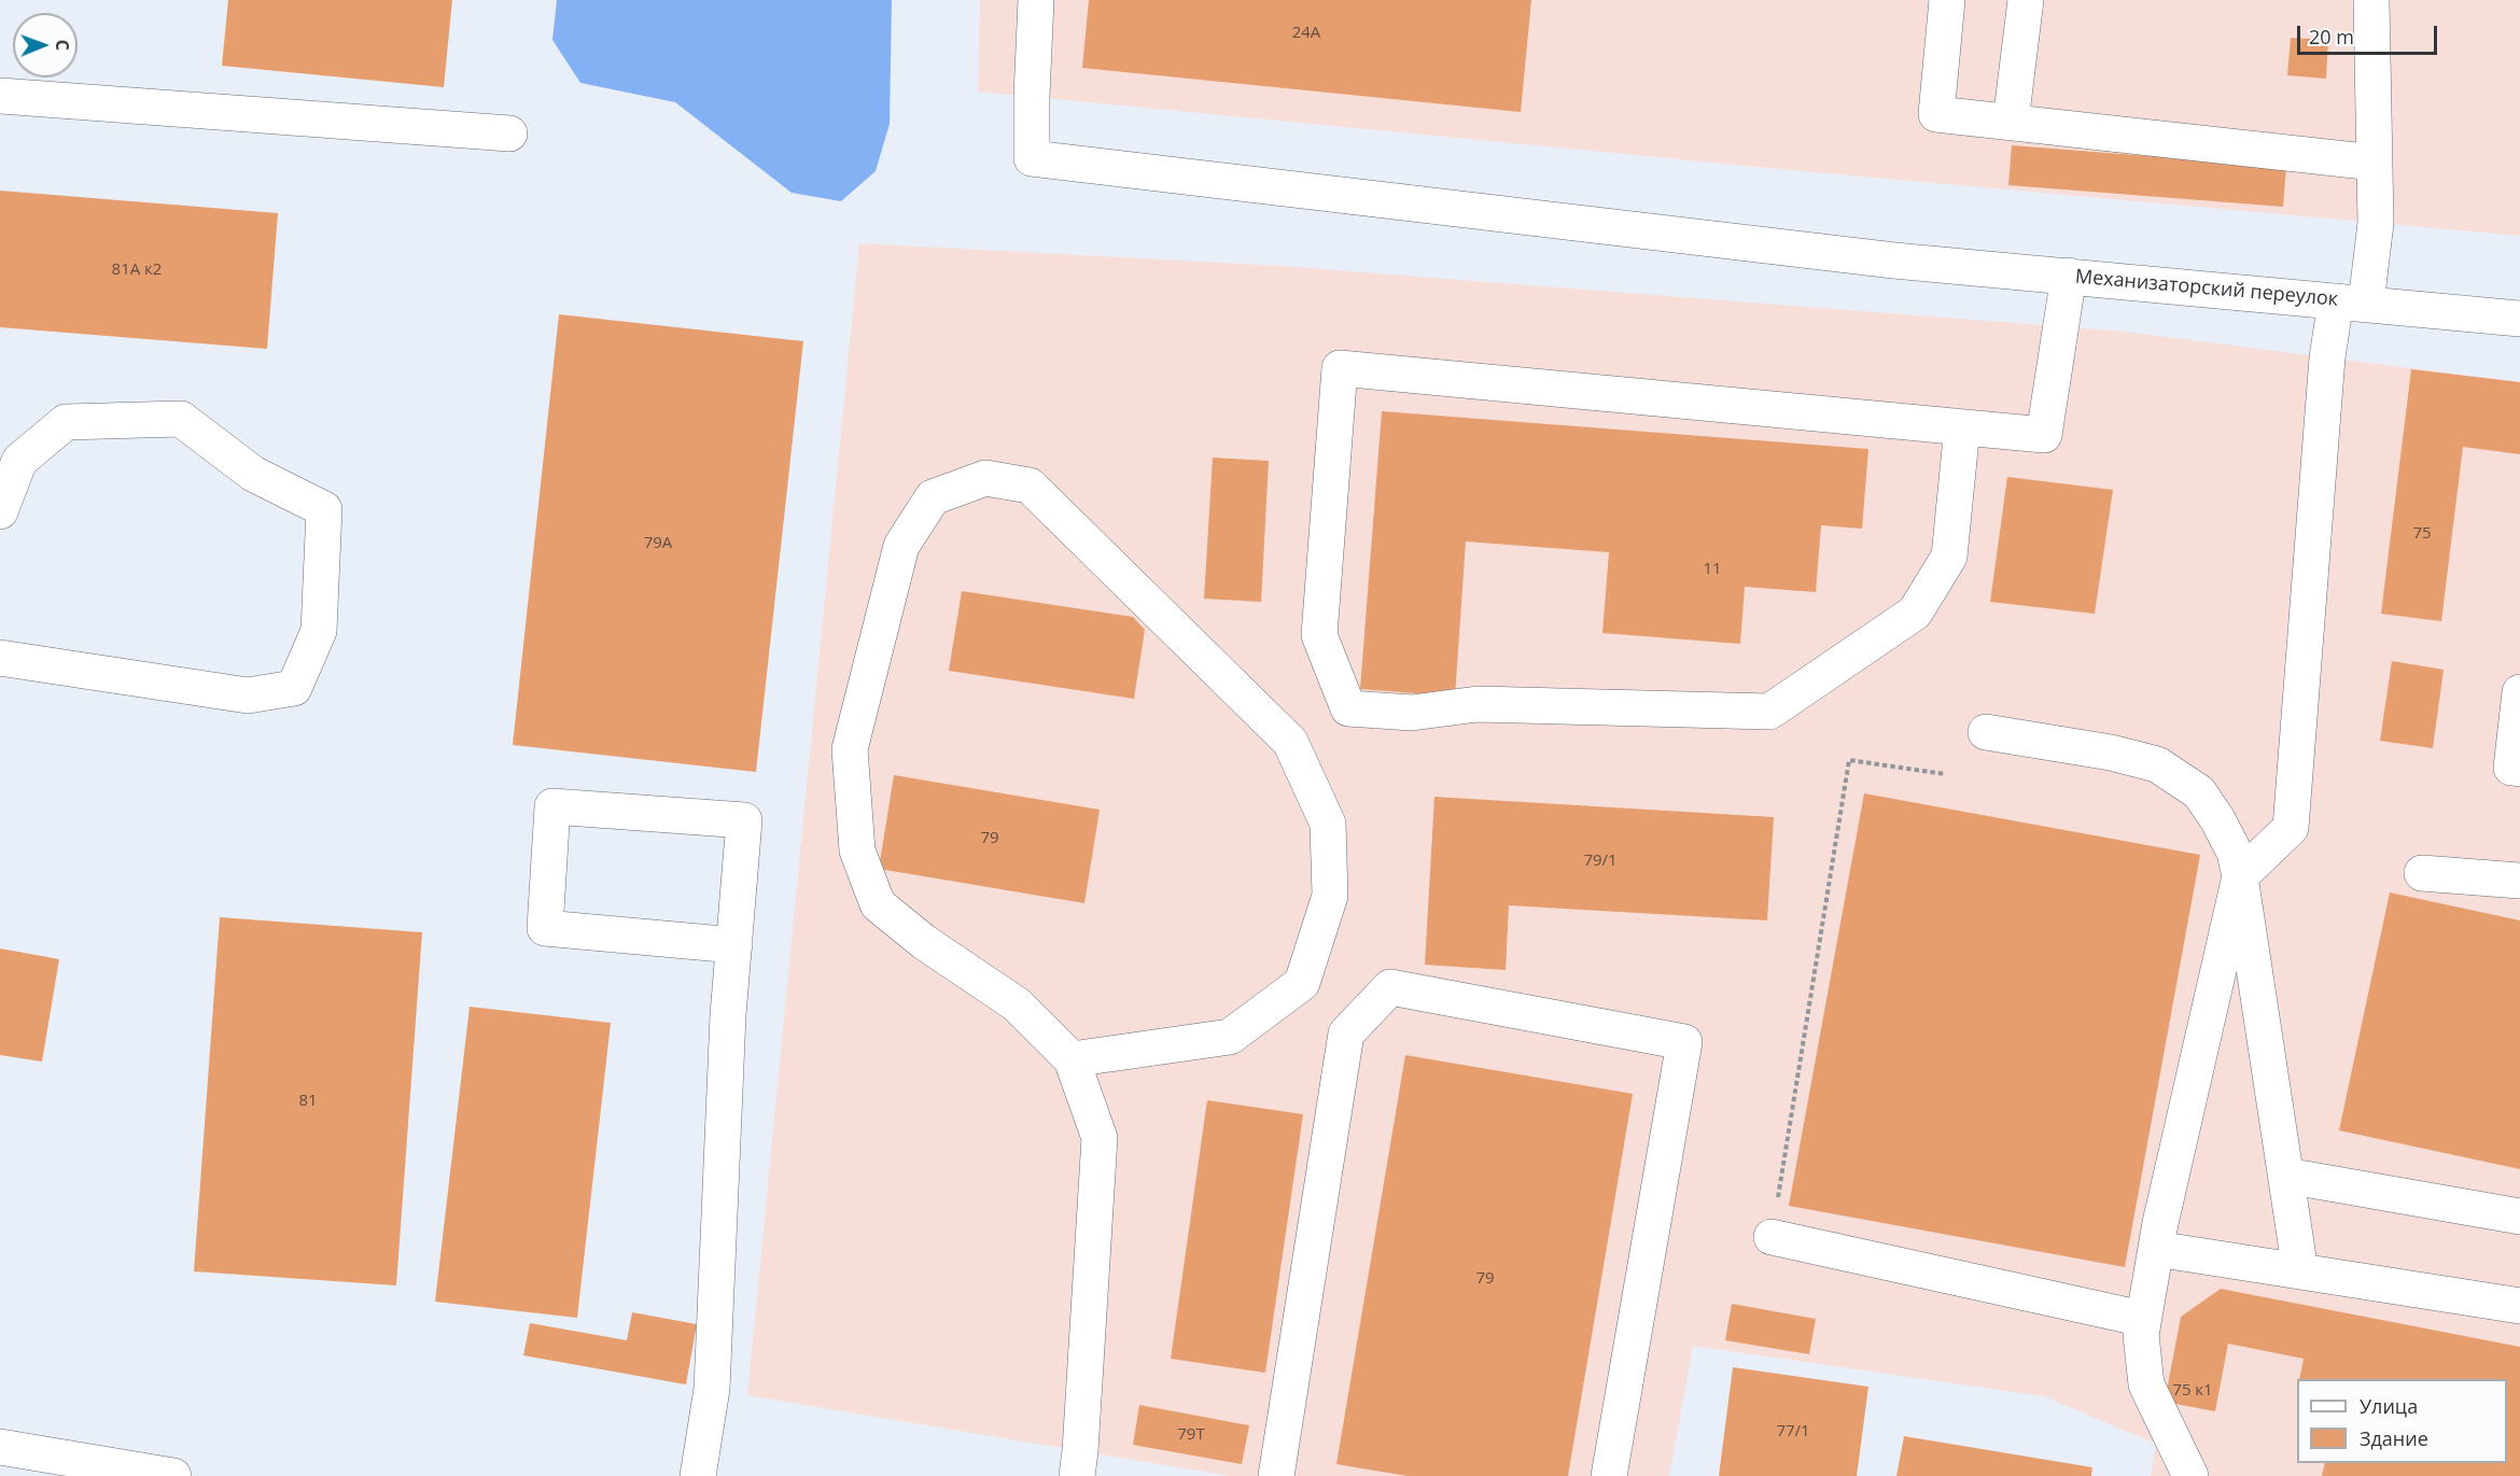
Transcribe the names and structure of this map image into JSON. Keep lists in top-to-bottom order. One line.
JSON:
{"streets":{"street":["Механизаторский переулок"]},"house_numbers":["24А","81А к2","75","79А","11","79","79/1","81","79","75 к1","77/1","79Т"],"legend":["Улица","Здание"],"scale_bar":"20 m","north":"right"}
